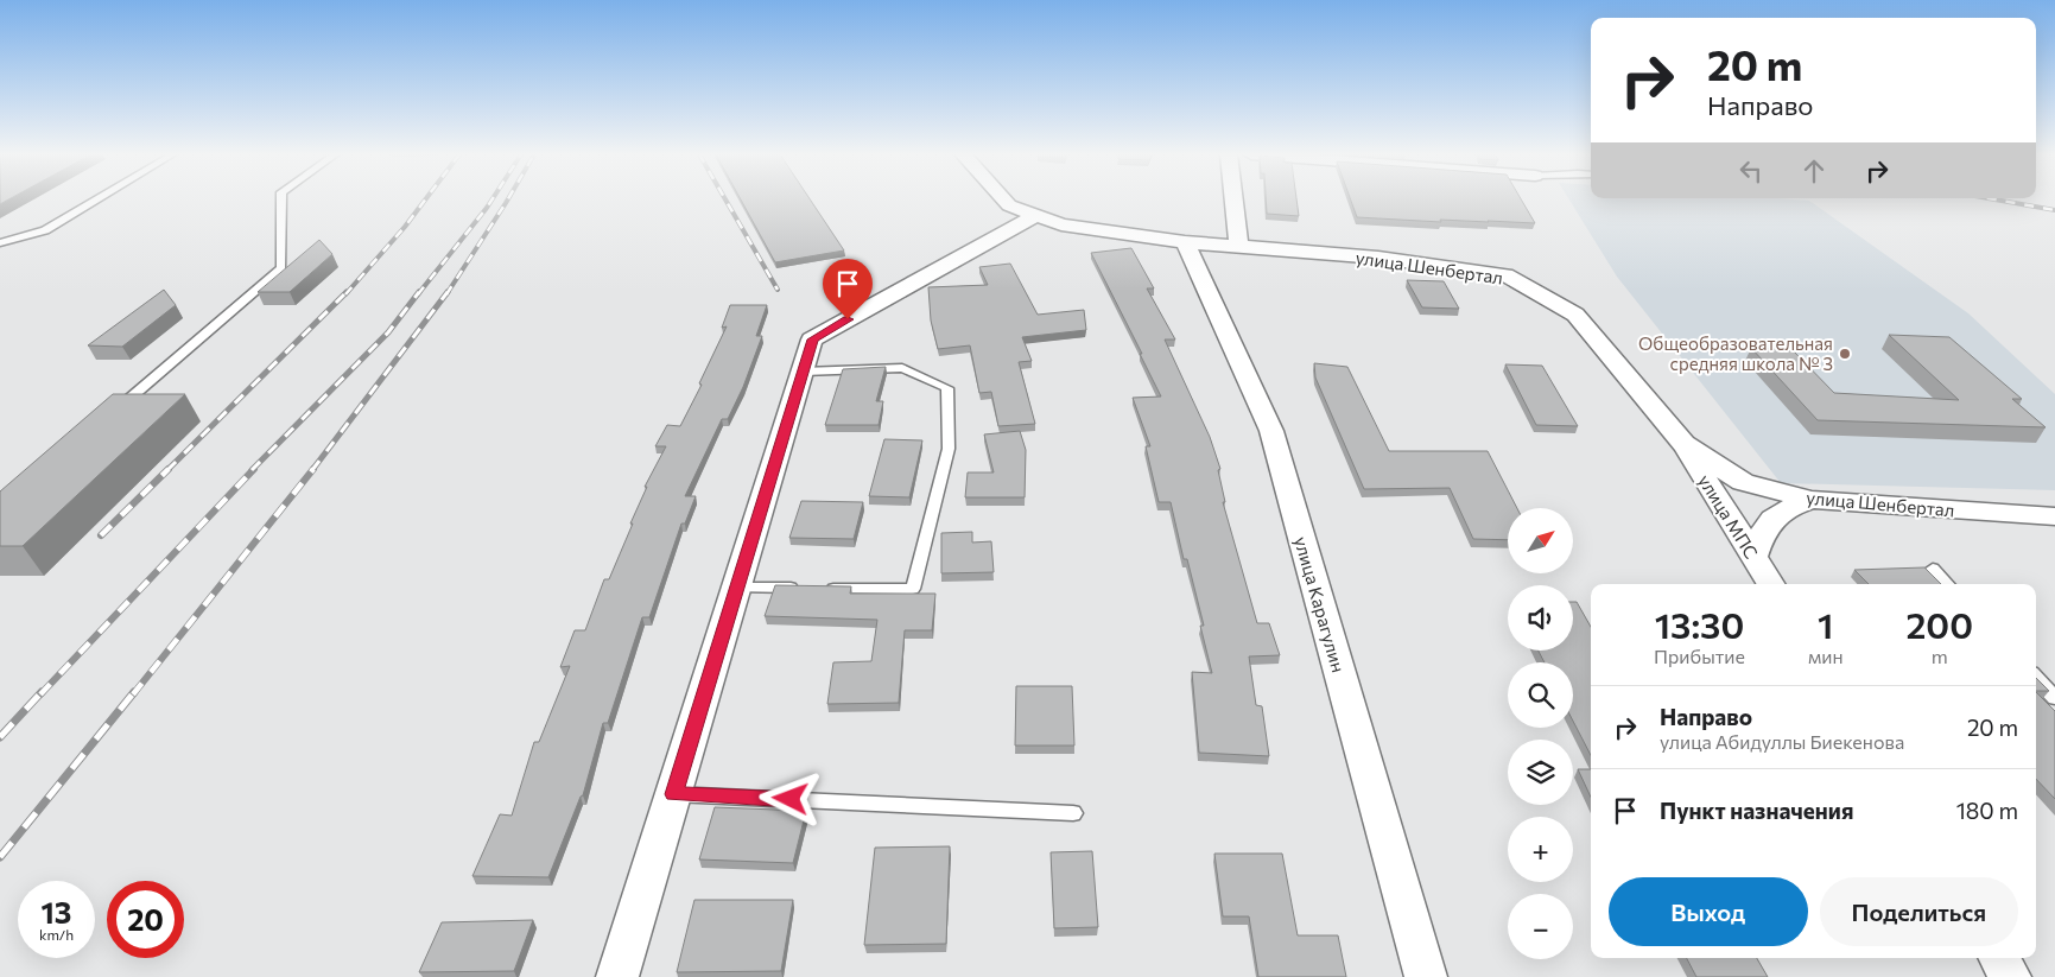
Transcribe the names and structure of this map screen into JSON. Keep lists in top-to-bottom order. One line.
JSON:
{"streets":{"street":["улица Шенбертал","улица МПС","улица Карагулин"]},"crossings":[["улица Шенбертал","улица МПС"],["улица Шенбертал","улица Карагулин"]],"places":["Общеобразовательная средняя школа № 3"],"north":"top right","page":{"turn":["20 m","Направо"],"map_buttons":["+","−"],"eta":["13:30","Прибытие","1","мин","200","m"],"list":[{"name":"Направо","note":"улица Абидуллы Биекенова","value":"20 m"},{"name":"Пункт назначения","value":"180 m"}],"buttons":["Выход","Поделиться"],"speed":"13 km/h","limit":"20"}}
